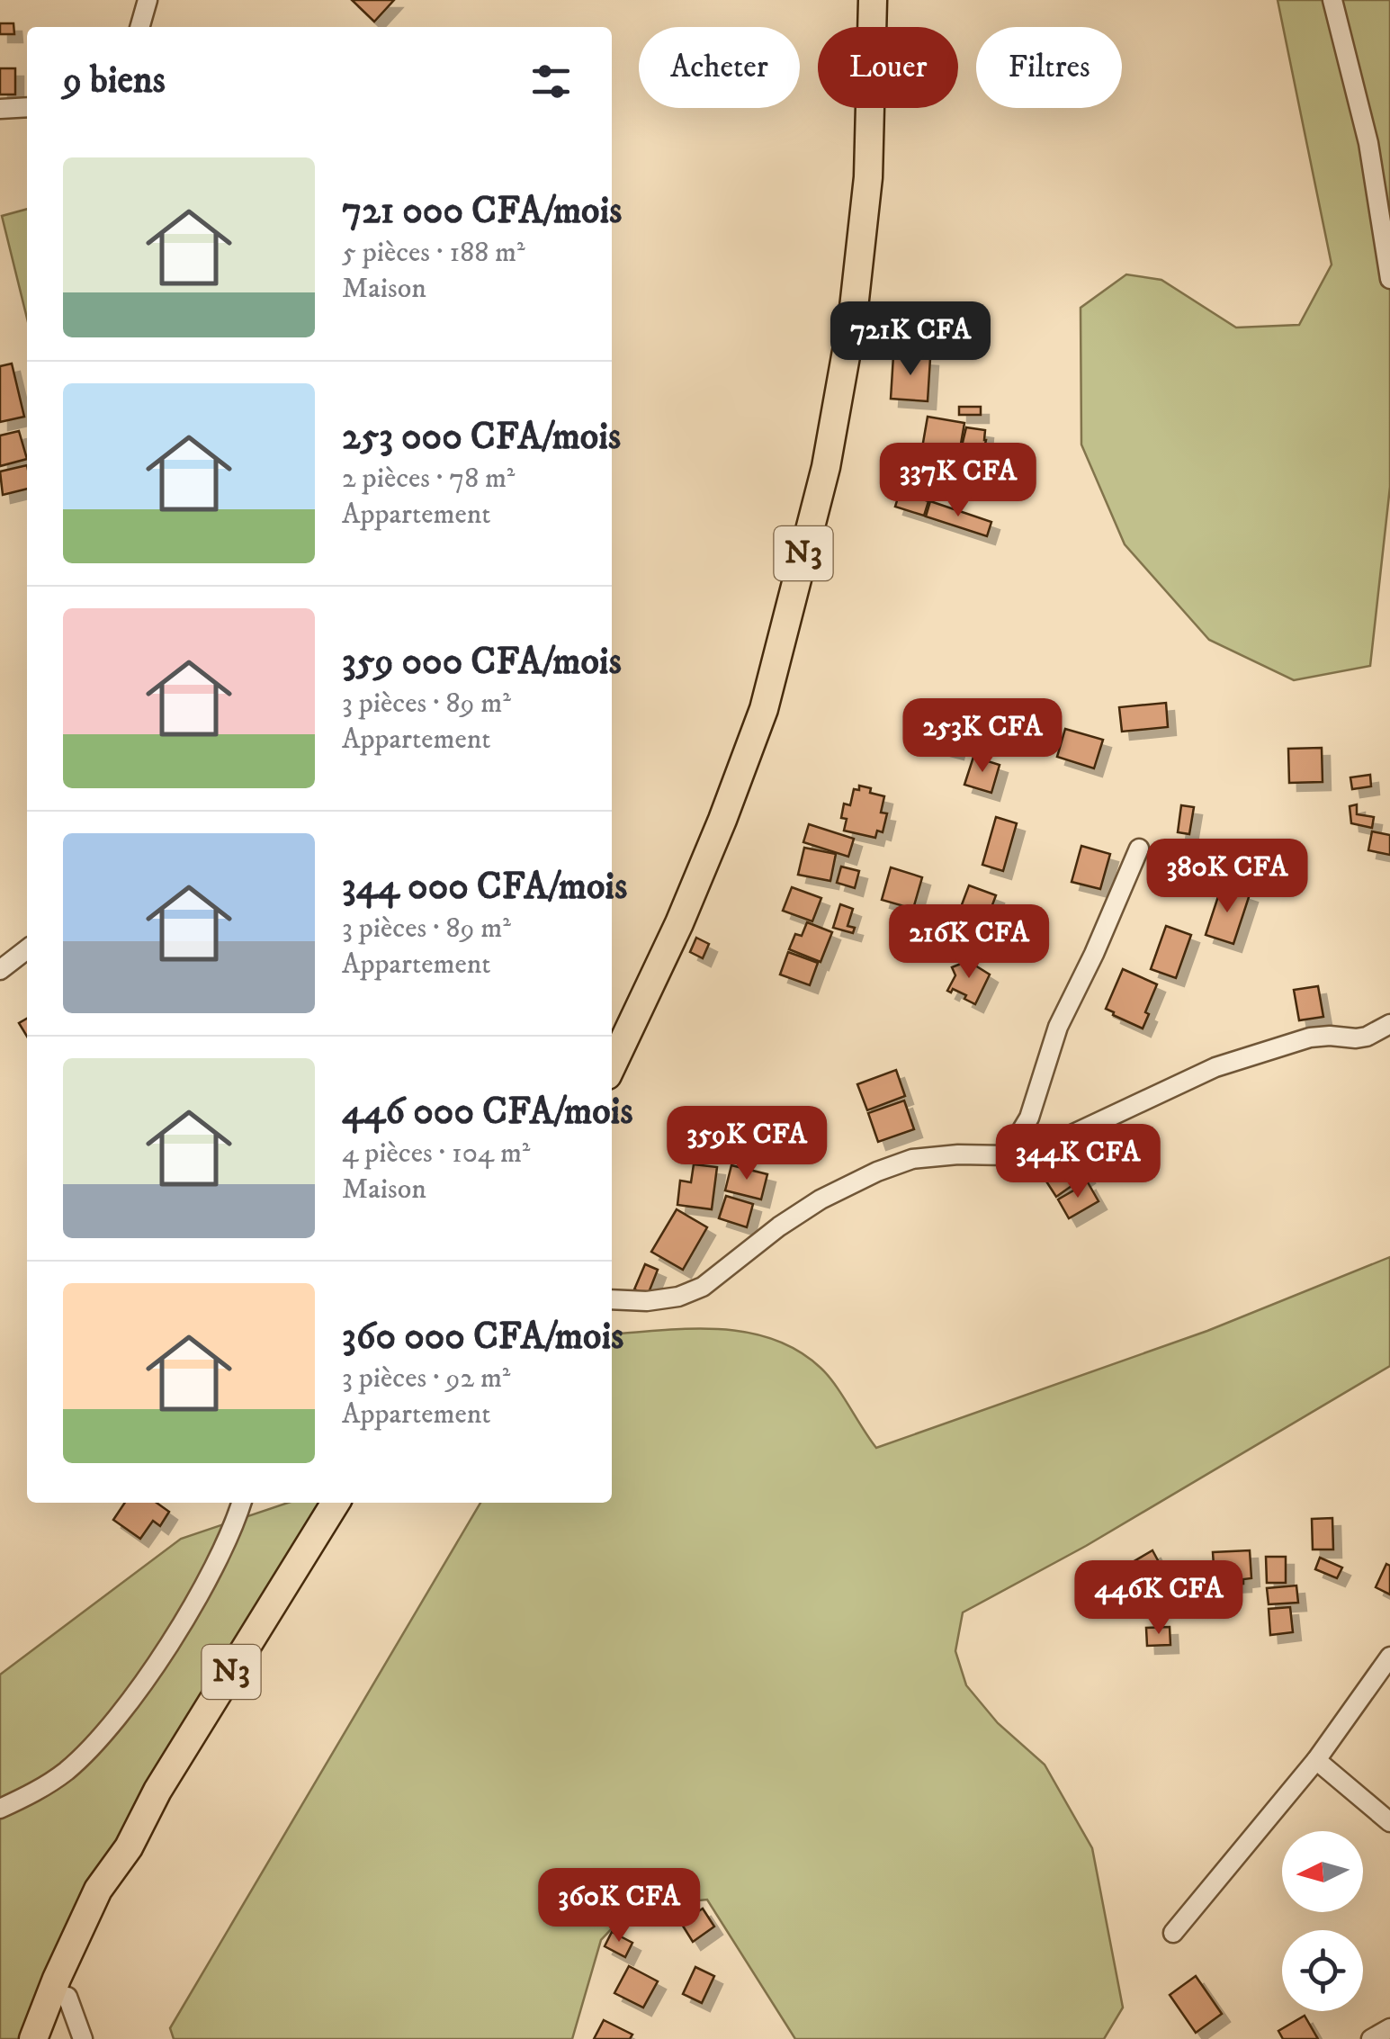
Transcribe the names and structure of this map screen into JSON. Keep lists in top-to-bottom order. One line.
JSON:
{"streets":{"highway":["N3"]},"north":"left","page":{"chip":["Acheter","Louer","Filtres"],"heading":"9 biens","list":[{"name":"721 000 CFA/mois","note":"5 pièces · 188 m² · Maison"},{"name":"253 000 CFA/mois","note":"2 pièces · 78 m² · Appartement"},{"name":"359 000 CFA/mois","note":"3 pièces · 89 m² · Appartement"},{"name":"344 000 CFA/mois","note":"3 pièces · 89 m² · Appartement"},{"name":"446 000 CFA/mois","note":"4 pièces · 104 m² · Maison"},{"name":"360 000 CFA/mois","note":"3 pièces · 92 m² · Appartement"}],"price":["721K CFA","337K CFA","253K CFA","380K CFA","216K CFA","359K CFA","344K CFA","446K CFA","360K CFA"]}}
